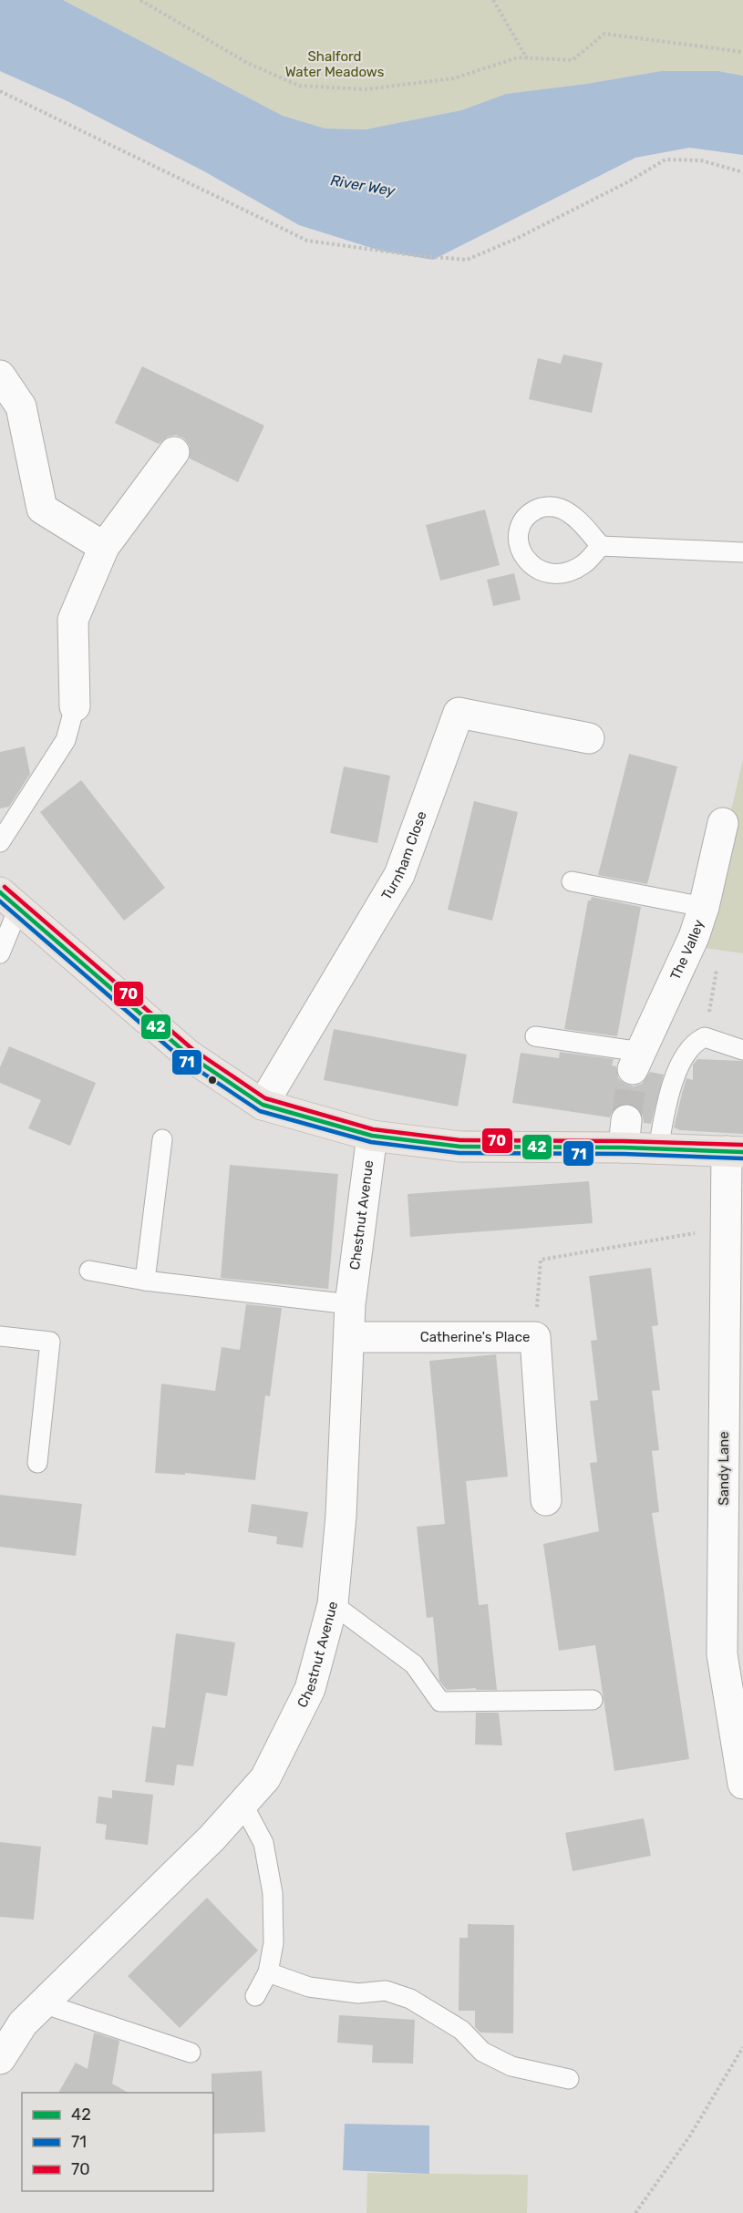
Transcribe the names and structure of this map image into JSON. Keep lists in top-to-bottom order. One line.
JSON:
{"streets":{"street":["Turnham Close","The Valley","Chestnut Avenue","Catherine's Place","Sandy Lane"]},"crossings":[["Chestnut Avenue","Catherine's Place"]],"water":["River Wey"],"parks":["Shalford Water Meadows"],"lines":["transit line 70","transit line 42","transit line 71"],"legend":["42","71","70"]}
